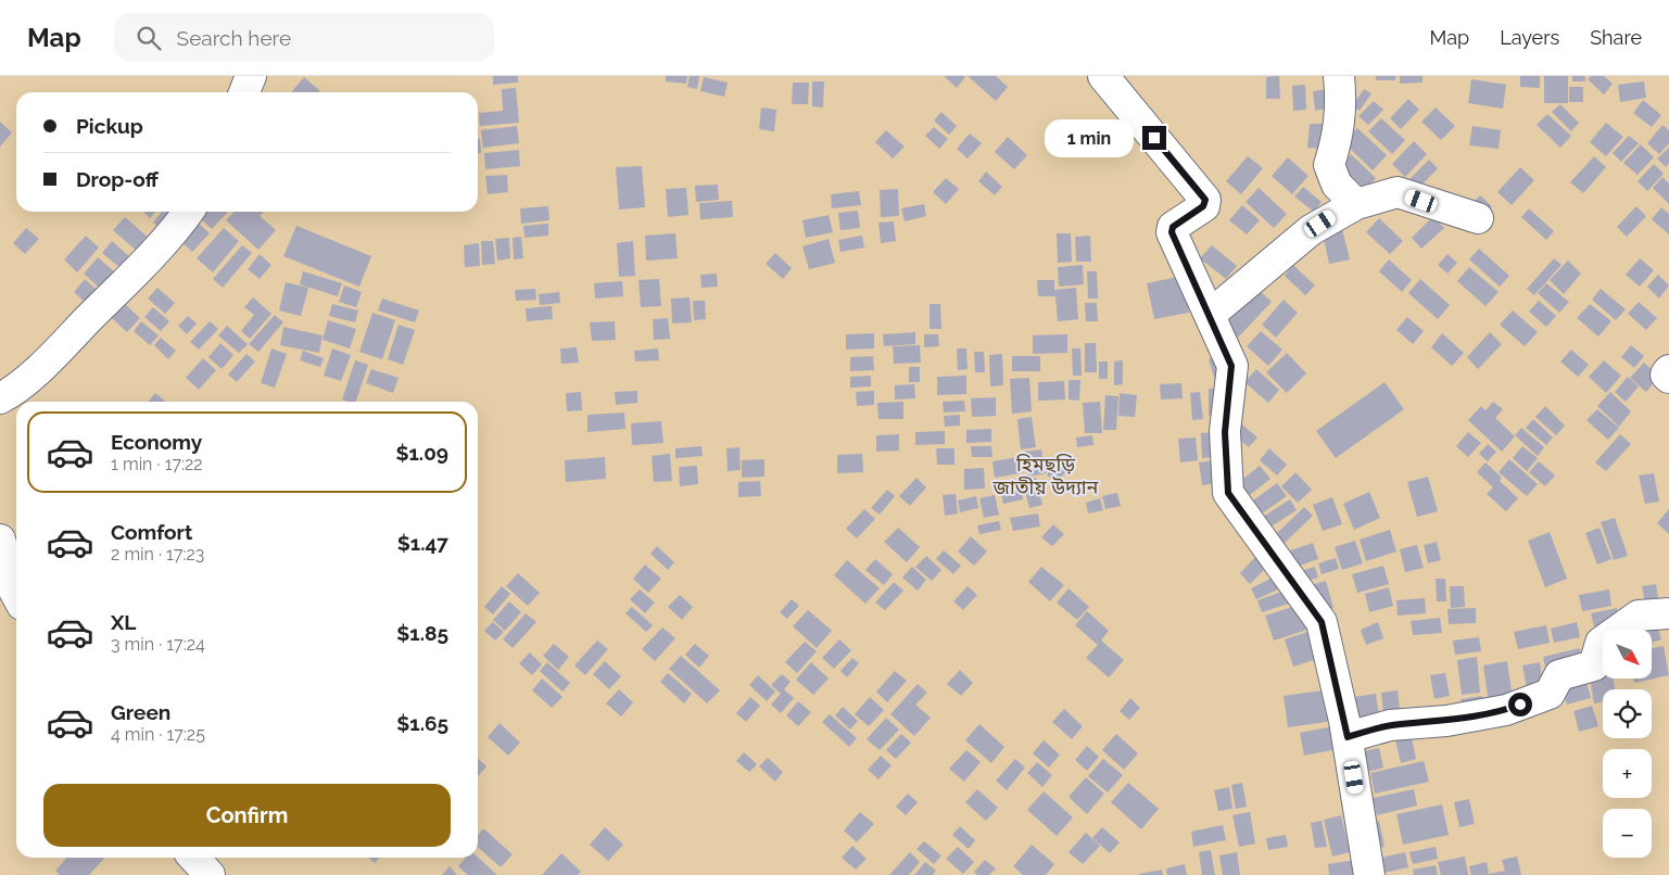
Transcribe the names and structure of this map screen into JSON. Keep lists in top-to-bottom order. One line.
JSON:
{"parks":["হিমছড়ি জাতীয় উদ্যান"],"north":"bottom right","page":{"header":"Map","search":"Search here","nav":["Map","Layers","Share"],"banner":["Pickup","Drop-off"],"bubble":"1 min","list":[{"name":"Economy","note":"1 min · 17:22","value":"$1.09"},{"name":"Comfort","note":"2 min · 17:23","value":"$1.47"},{"name":"XL","note":"3 min · 17:24","value":"$1.85"},{"name":"Green","note":"4 min · 17:25","value":"$1.65"}],"map_buttons":["+","−"],"buttons":"Confirm"}}
